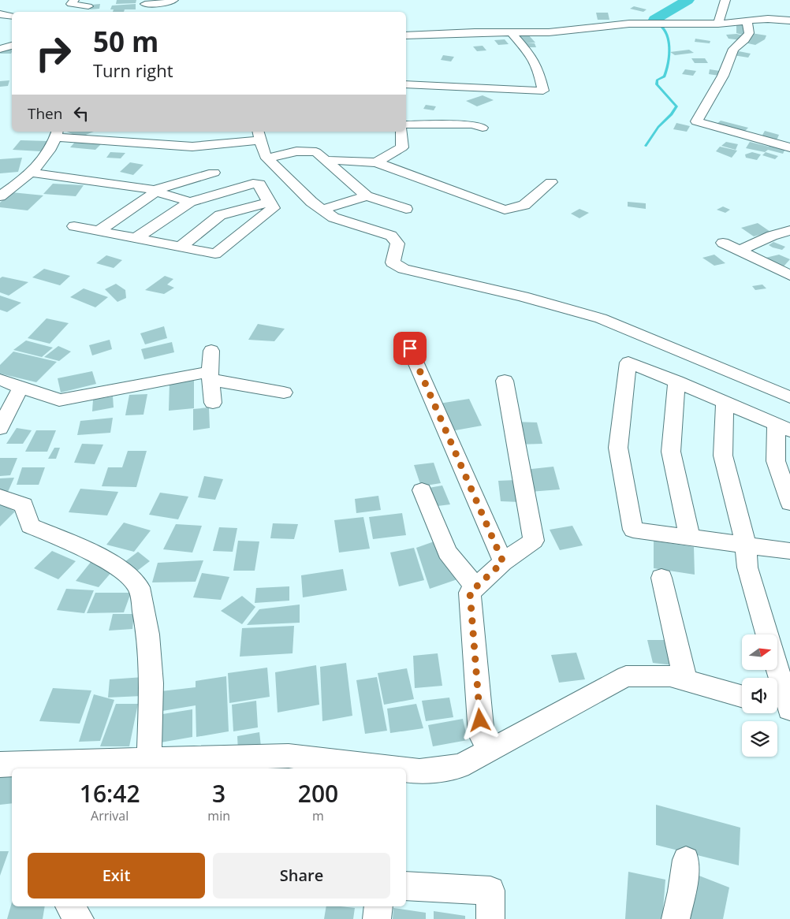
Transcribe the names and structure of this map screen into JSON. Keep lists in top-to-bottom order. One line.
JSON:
{"north":"right","page":{"turn":["50 m","Turn right"],"then":"Then","eta":["16:42","Arrival","3","min","200","m"],"buttons":["Exit","Share"]}}
